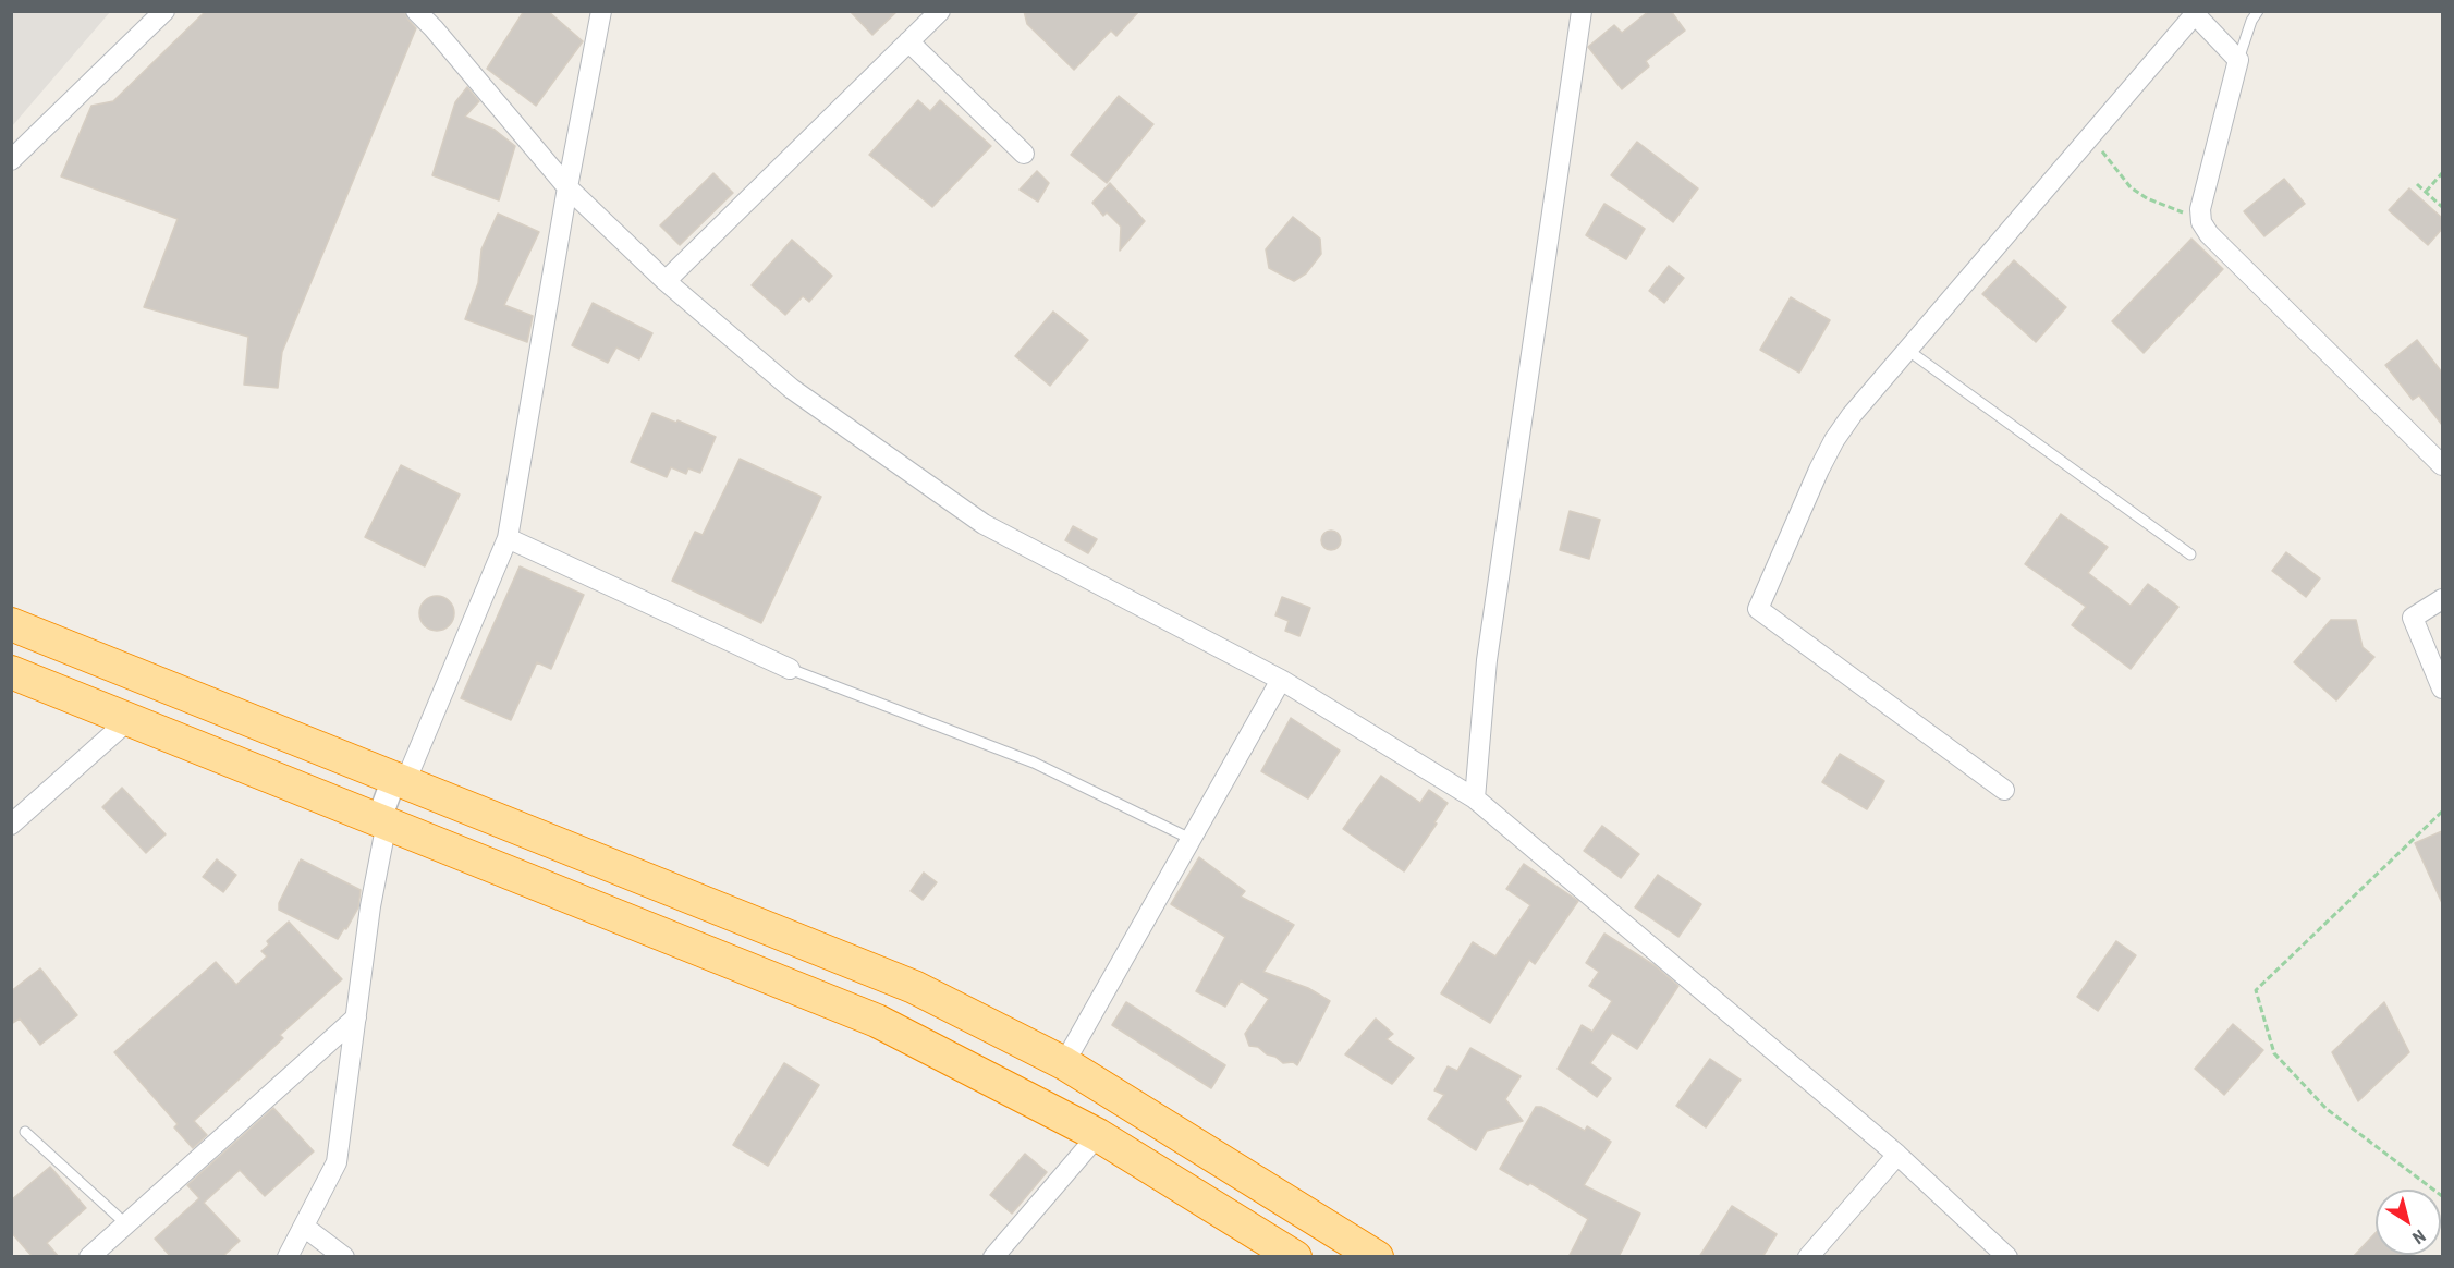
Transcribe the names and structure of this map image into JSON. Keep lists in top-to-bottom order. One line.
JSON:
{"north":"bottom right"}
